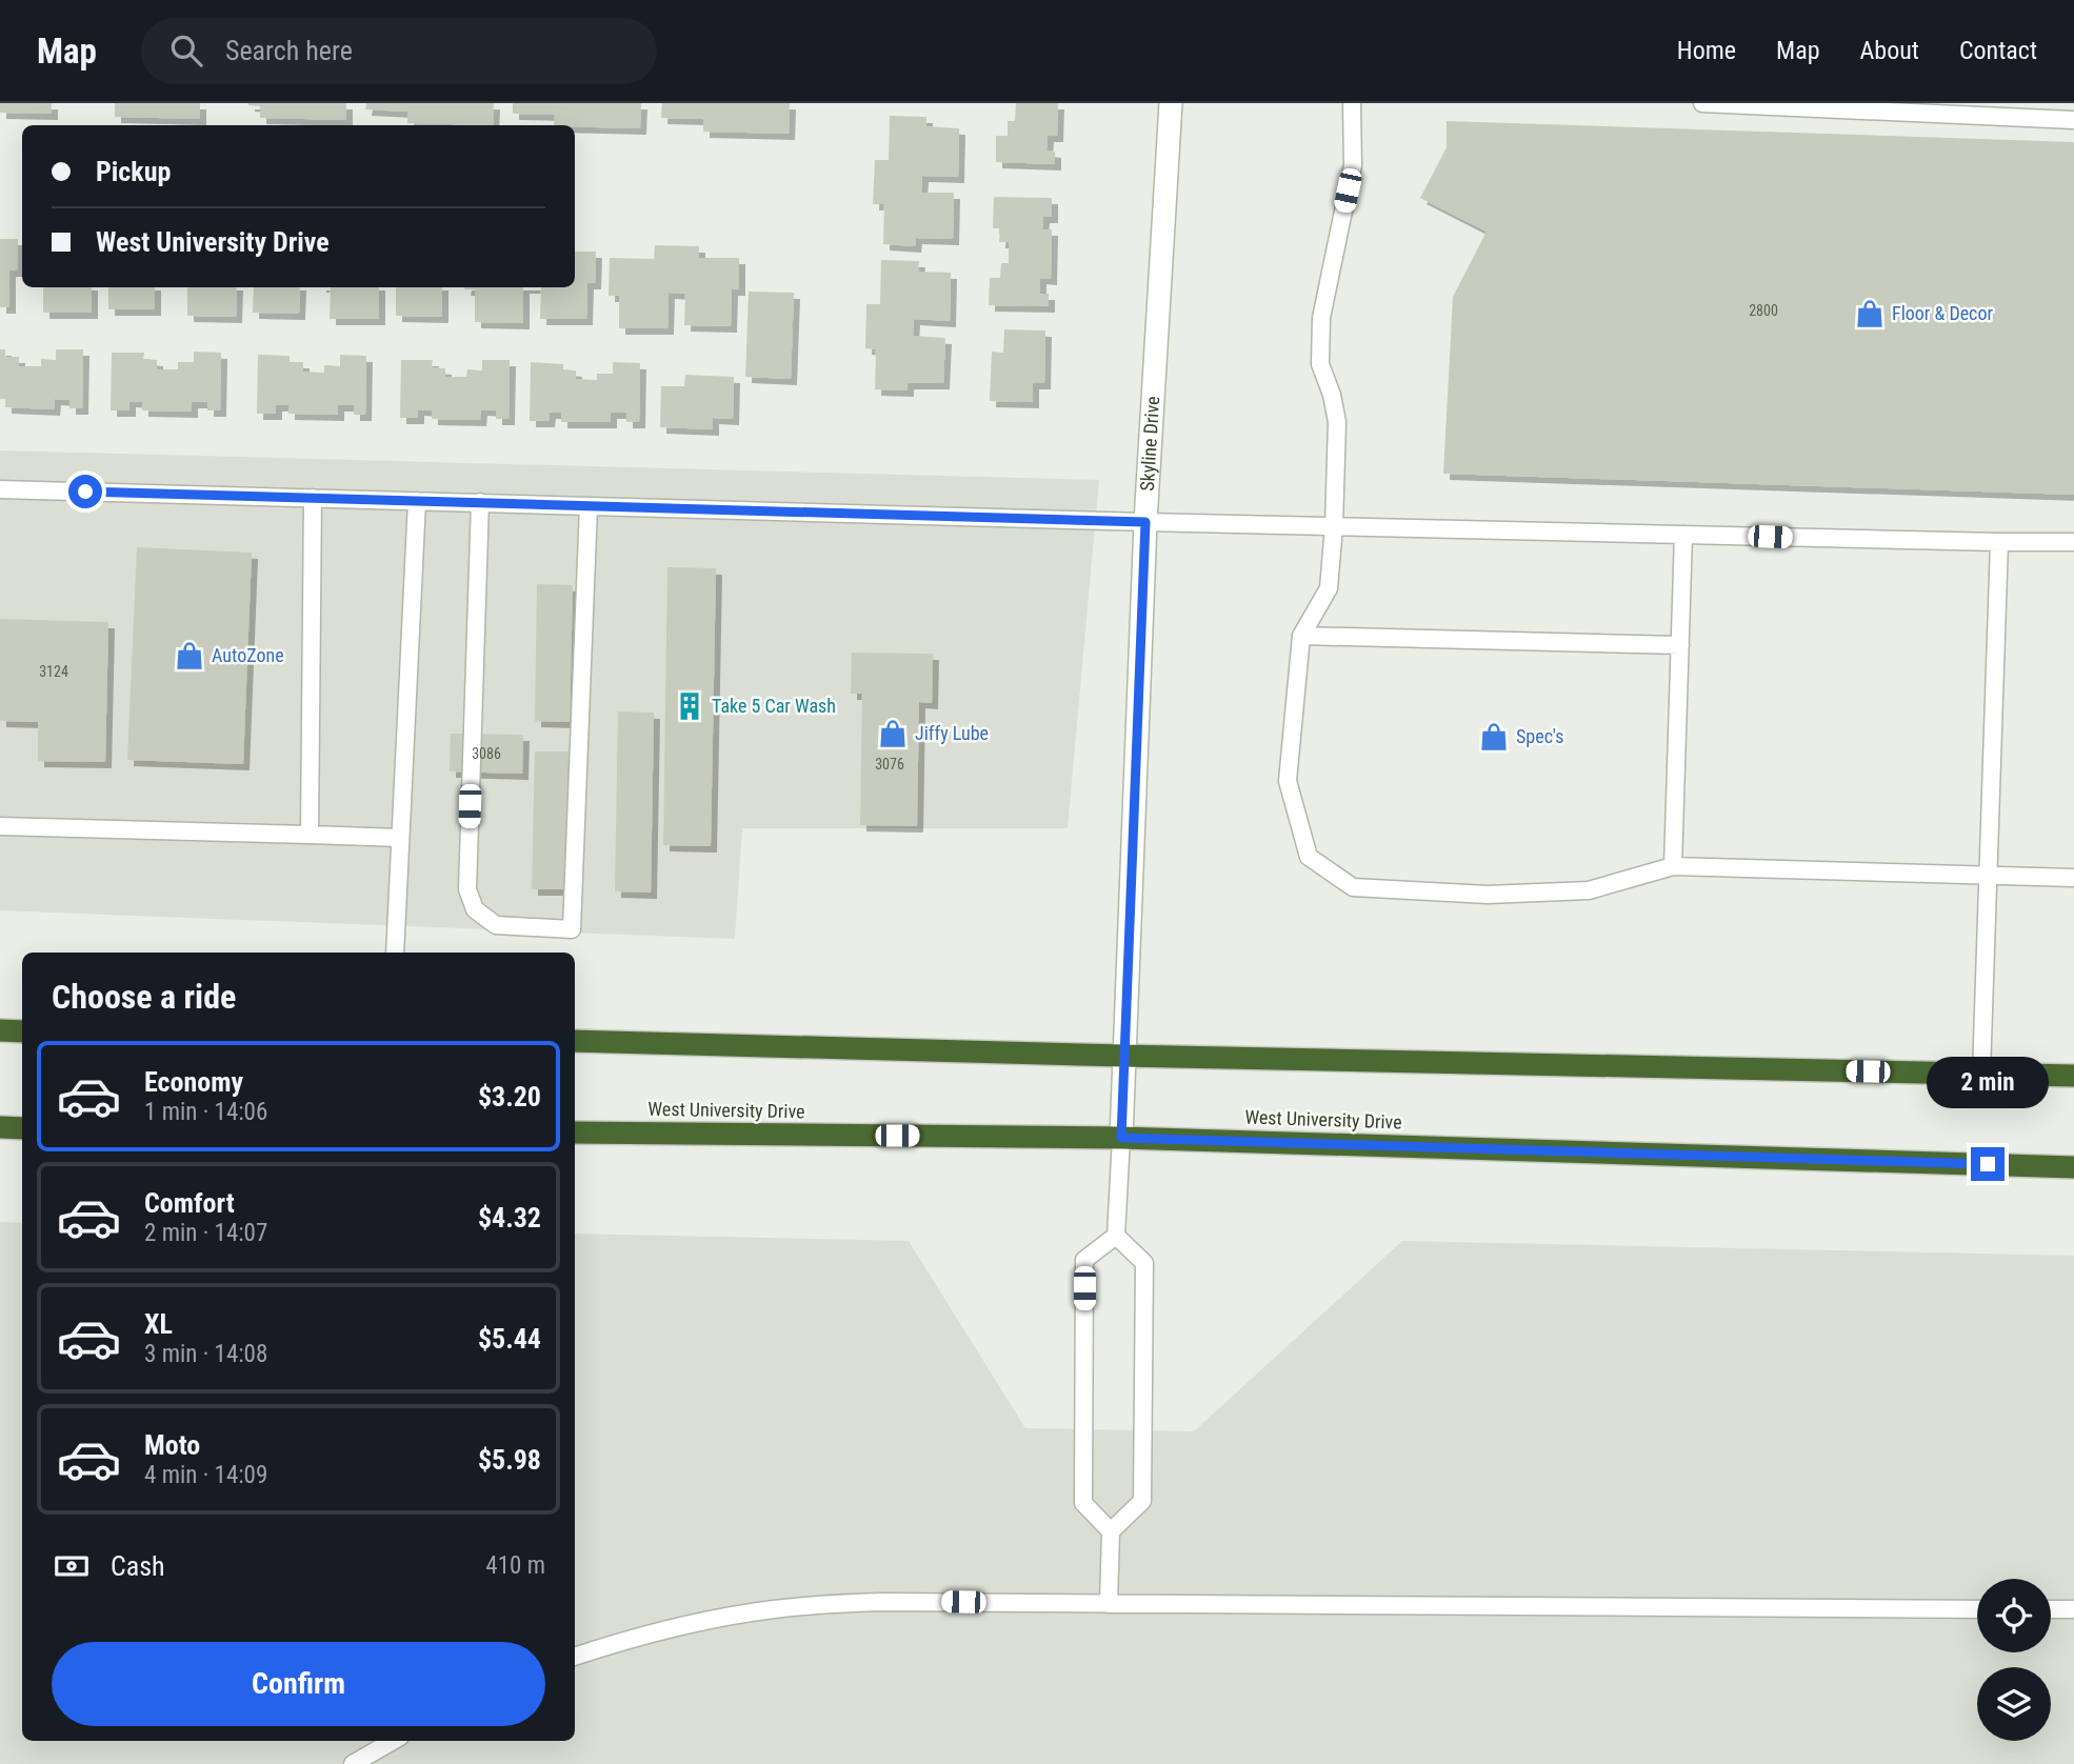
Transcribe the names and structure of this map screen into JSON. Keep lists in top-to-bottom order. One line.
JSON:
{"streets":{"highway":["West University Drive"],"street":["Skyline Drive"]},"crossings":[["Skyline Drive","West University Drive"]],"places":{"shop":["Floor & Decor","AutoZone","Jiffy Lube","Spec's"],"building":["Take 5 Car Wash"]},"house_numbers":["2800","3124","3086","3076"],"page":{"header":"Map","search":"Search here","nav":["Home","Map","About","Contact"],"banner":["Pickup","West University Drive"],"heading":"Choose a ride","list":[{"name":"Economy","note":"1 min · 14:06","value":"$3.20"},{"name":"Comfort","note":"2 min · 14:07","value":"$4.32"},{"name":"XL","note":"3 min · 14:08","value":"$5.44"},{"name":"Moto","note":"4 min · 14:09","value":"$5.98"}],"bubble":"2 min","pay":["Cash","410 m"],"buttons":"Confirm"}}
